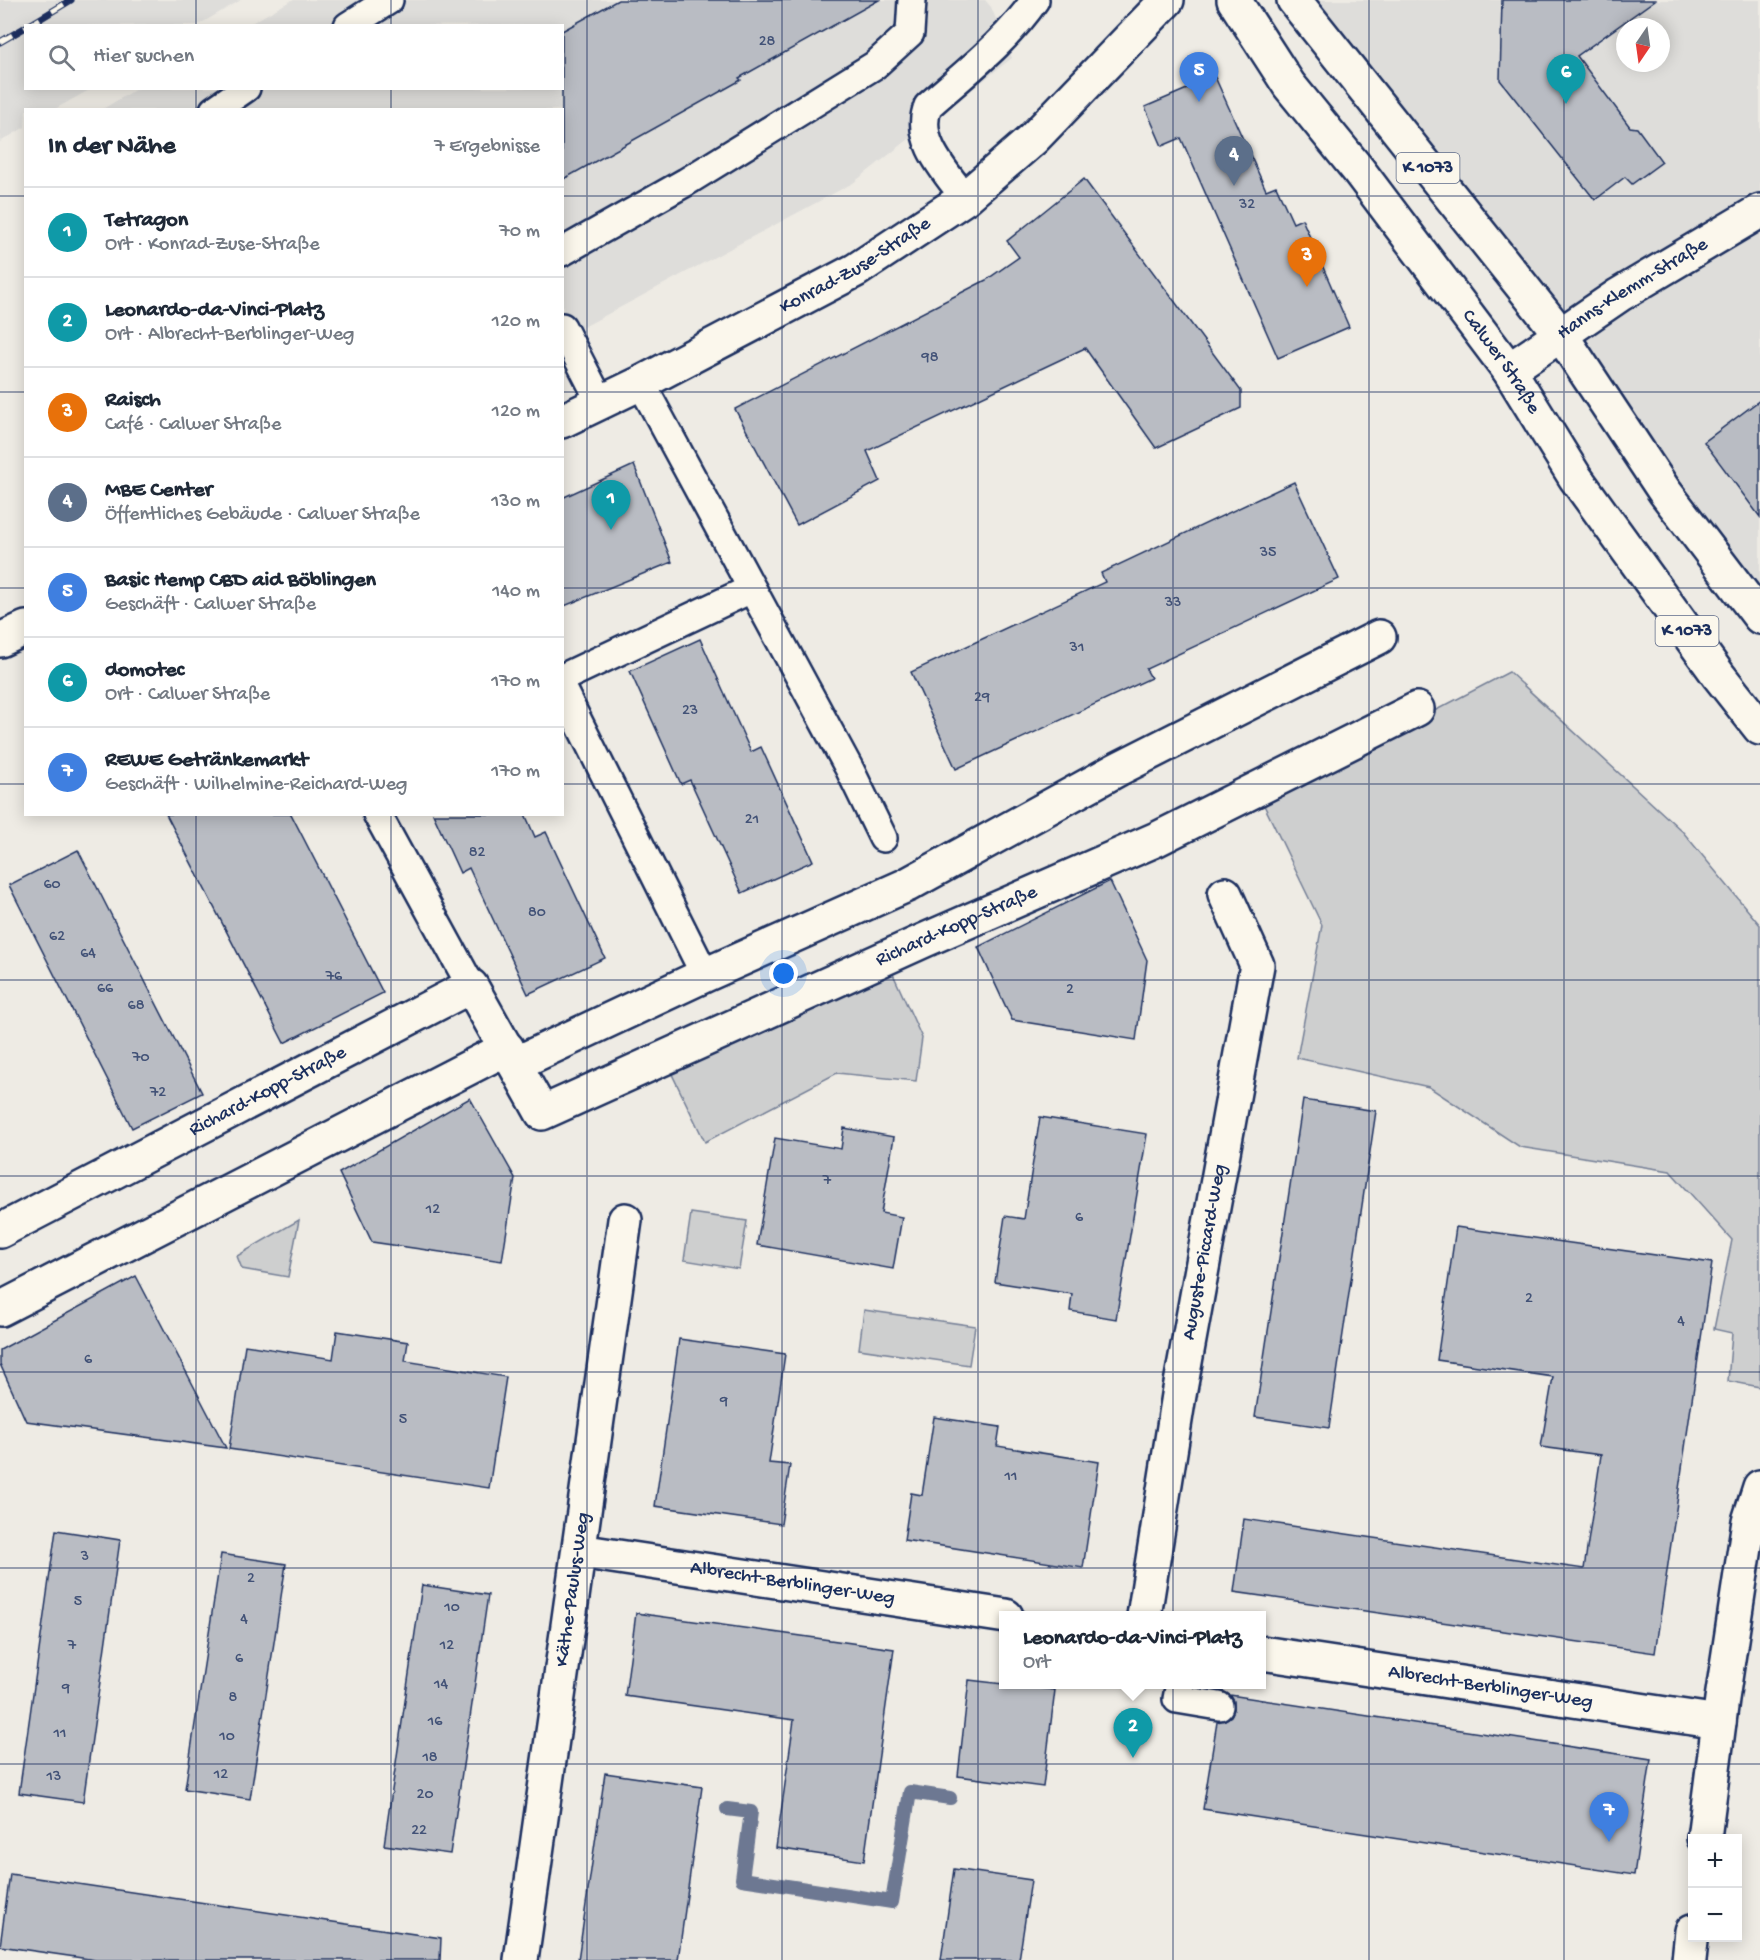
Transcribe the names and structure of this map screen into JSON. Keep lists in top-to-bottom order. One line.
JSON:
{"streets":{"street":["K 1073","Konrad-Zuse-Straße","Hanns-Klemm-Straße","Calwer Straße","Richard-Kopp-Straße","Auguste-Piccard-Weg","Albrecht-Berblinger-Weg","Käthe-Paulus-Weg"]},"crossings":[["K 1073","Hanns-Klemm-Straße"],["Hanns-Klemm-Straße","Calwer Straße"],["Albrecht-Berblinger-Weg","Käthe-Paulus-Weg"]],"house_numbers":["28","32","98","35","33","31","29","23","21","82","60","80","62","64","76","66","2","68","70","72","7","12","6","2","4","6","9","5","11","3","2","5","10","4","7","12","6","14","9","8","16","11","10","18","12","13","20","22"],"north":"bottom","page":{"search":"Hier suchen","pins":["5","6","4","3","1","2","7"],"heading":["In der Nähe","7 Ergebnisse"],"list":[{"mark":"1","name":"Tetragon","note":"Ort · Konrad-Zuse-Straße","value":"70 m"},{"mark":"2","name":"Leonardo-da-Vinci-Platz","note":"Ort · Albrecht-Berblinger-Weg","value":"120 m"},{"mark":"3","name":"Raisch","note":"Café · Calwer Straße","value":"120 m"},{"mark":"4","name":"MBE Center","note":"Öffentliches Gebäude · Calwer Straße","value":"130 m"},{"mark":"5","name":"Basic Hemp CBD aid Böblingen","note":"Geschäft · Calwer Straße","value":"140 m"},{"mark":"6","name":"domotec","note":"Ort · Calwer Straße","value":"170 m"},{"mark":"7","name":"REWE Getränkemarkt","note":"Geschäft · Wilhelmine-Reichard-Weg","value":"170 m"}],"popup":["Leonardo-da-Vinci-Platz","Ort"],"map_buttons":["+","−"]}}
